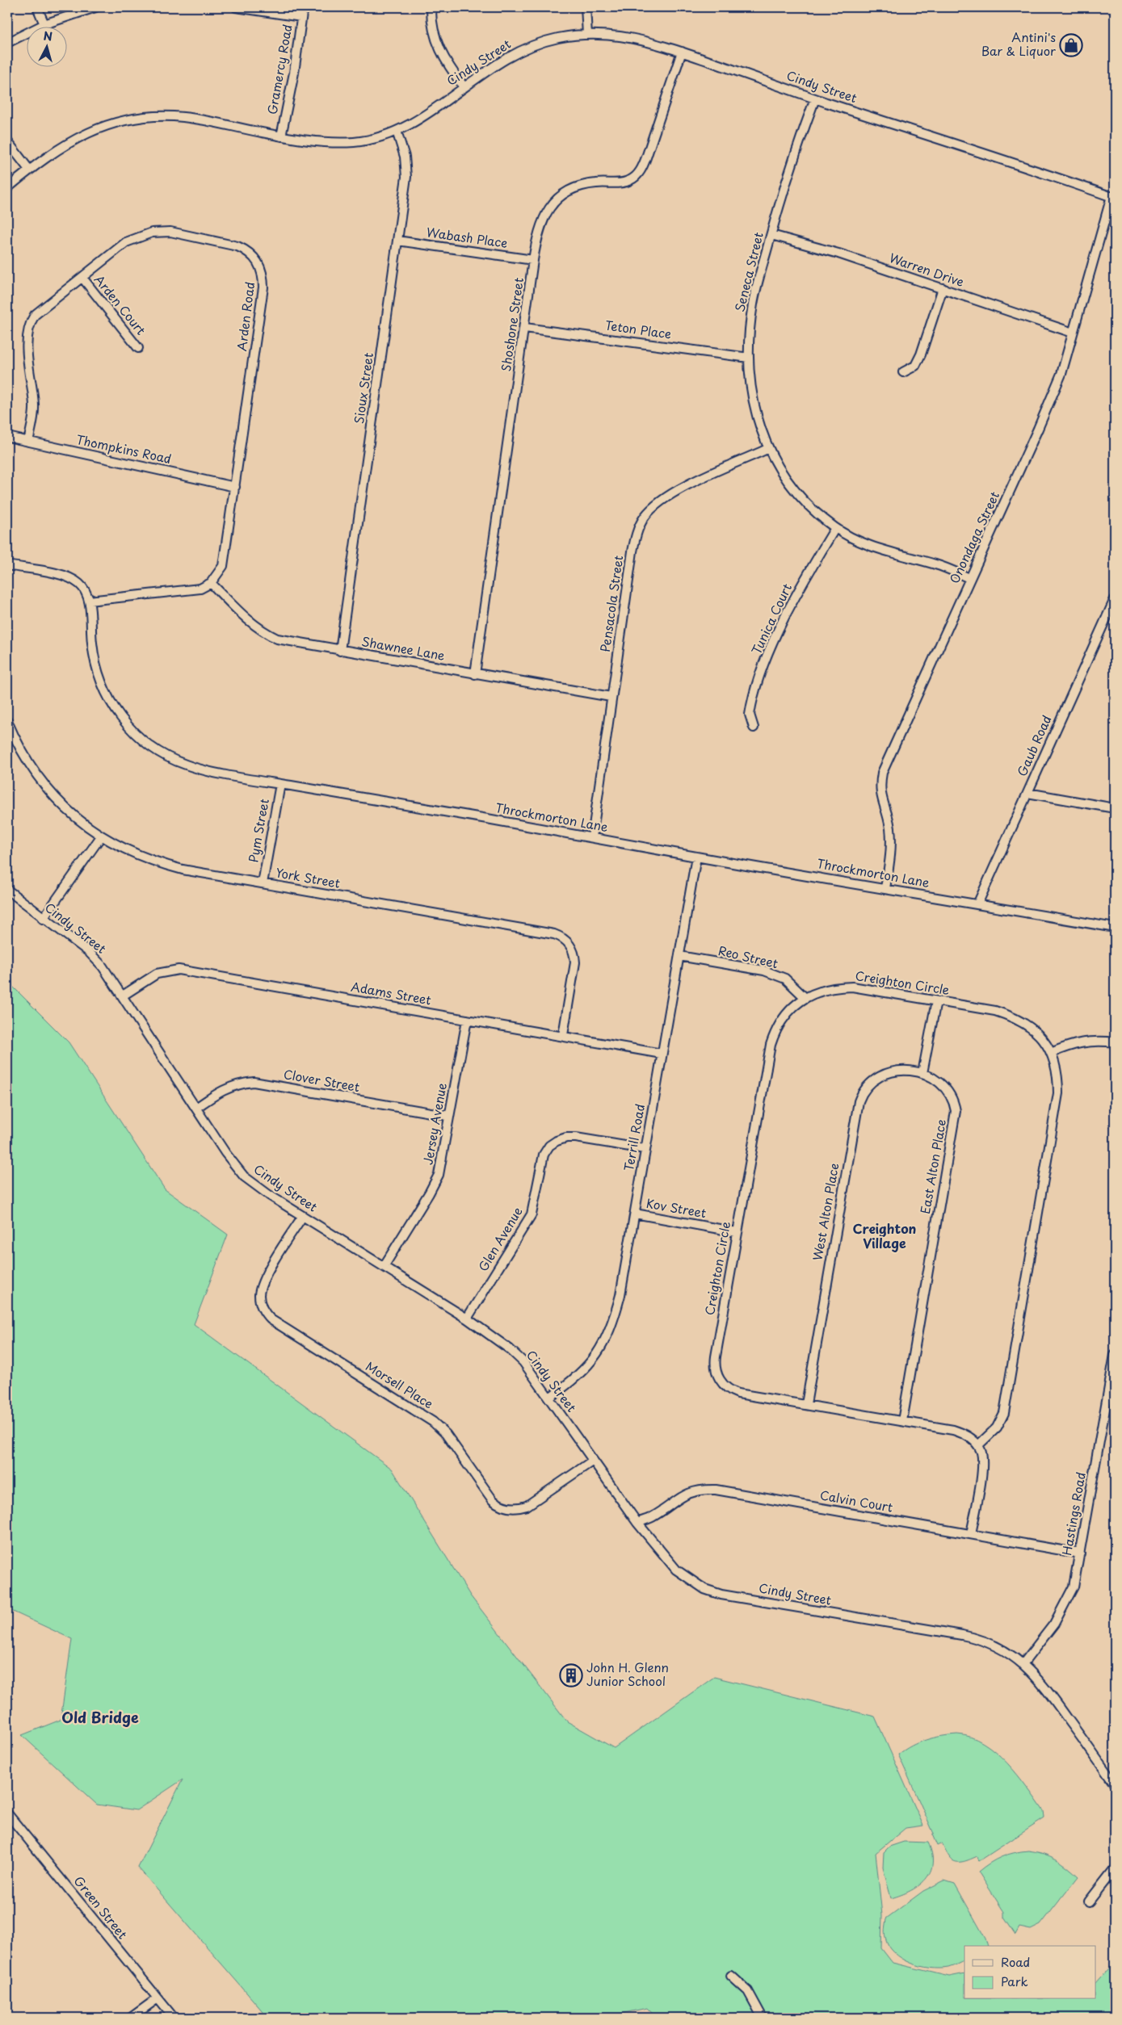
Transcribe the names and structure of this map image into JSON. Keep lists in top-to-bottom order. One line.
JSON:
{"streets":{"street":["Cindy Street","Gramercy Road","Wabash Place","Warren Drive","Seneca Street","Arden Court","Arden Road","Shoshone Street","Teton Place","Sioux Street","Thompkins Road","Onondaga Street","Pensacola Street","Tunica Court","Shawnee Lane","Gaub Road","Throckmorton Lane","Pym Street","York Street","Reo Street","Creighton Circle","Adams Street","Clover Street","Jersey Avenue","Terrill Road","East Alton Place","Kov Street","West Alton Place","Glen Avenue","Morsell Place","Calvin Court","Hastings Road","Green Street"]},"crossings":[["Cindy Street","Gramercy Road"],["Cindy Street","Seneca Street"],["Cindy Street","Shoshone Street"],["Cindy Street","Sioux Street"],["Cindy Street","Onondaga Street"],["Cindy Street","Adams Street"],["Cindy Street","Clover Street"],["Cindy Street","Jersey Avenue"],["Cindy Street","Terrill Road"],["Cindy Street","Glen Avenue"],["Cindy Street","Morsell Place"],["Cindy Street","Calvin Court"],["Cindy Street","Hastings Road"],["Wabash Place","Shoshone Street"],["Wabash Place","Sioux Street"],["Warren Drive","Seneca Street"],["Warren Drive","Onondaga Street"],["Seneca Street","Teton Place"],["Seneca Street","Onondaga Street"],["Seneca Street","Pensacola Street"],["Seneca Street","Tunica Court"],["Arden Court","Arden Road"],["Arden Road","Thompkins Road"],["Arden Road","Shawnee Lane"],["Shoshone Street","Teton Place"],["Shoshone Street","Shawnee Lane"],["Sioux Street","Shawnee Lane"],["Onondaga Street","Throckmorton Lane"],["Pensacola Street","Shawnee Lane"],["Pensacola Street","Throckmorton Lane"],["Gaub Road","Throckmorton Lane"],["Throckmorton Lane","Pym Street"],["Throckmorton Lane","Terrill Road"],["Pym Street","York Street"],["York Street","Adams Street"],["Reo Street","Creighton Circle"],["Reo Street","Terrill Road"],["Creighton Circle","East Alton Place"],["Creighton Circle","Kov Street"],["Creighton Circle","West Alton Place"],["Adams Street","Jersey Avenue"],["Adams Street","Terrill Road"],["Clover Street","Jersey Avenue"],["Terrill Road","Kov Street"],["Terrill Road","Glen Avenue"],["East Alton Place","West Alton Place"],["Calvin Court","Hastings Road"]],"districts":["Creighton Village","Old Bridge"],"places":{"shop":["Antini's Bar & Liquor"],"building":["John H. Glenn Junior School"]},"legend":["Road","Park"],"north":"top"}
